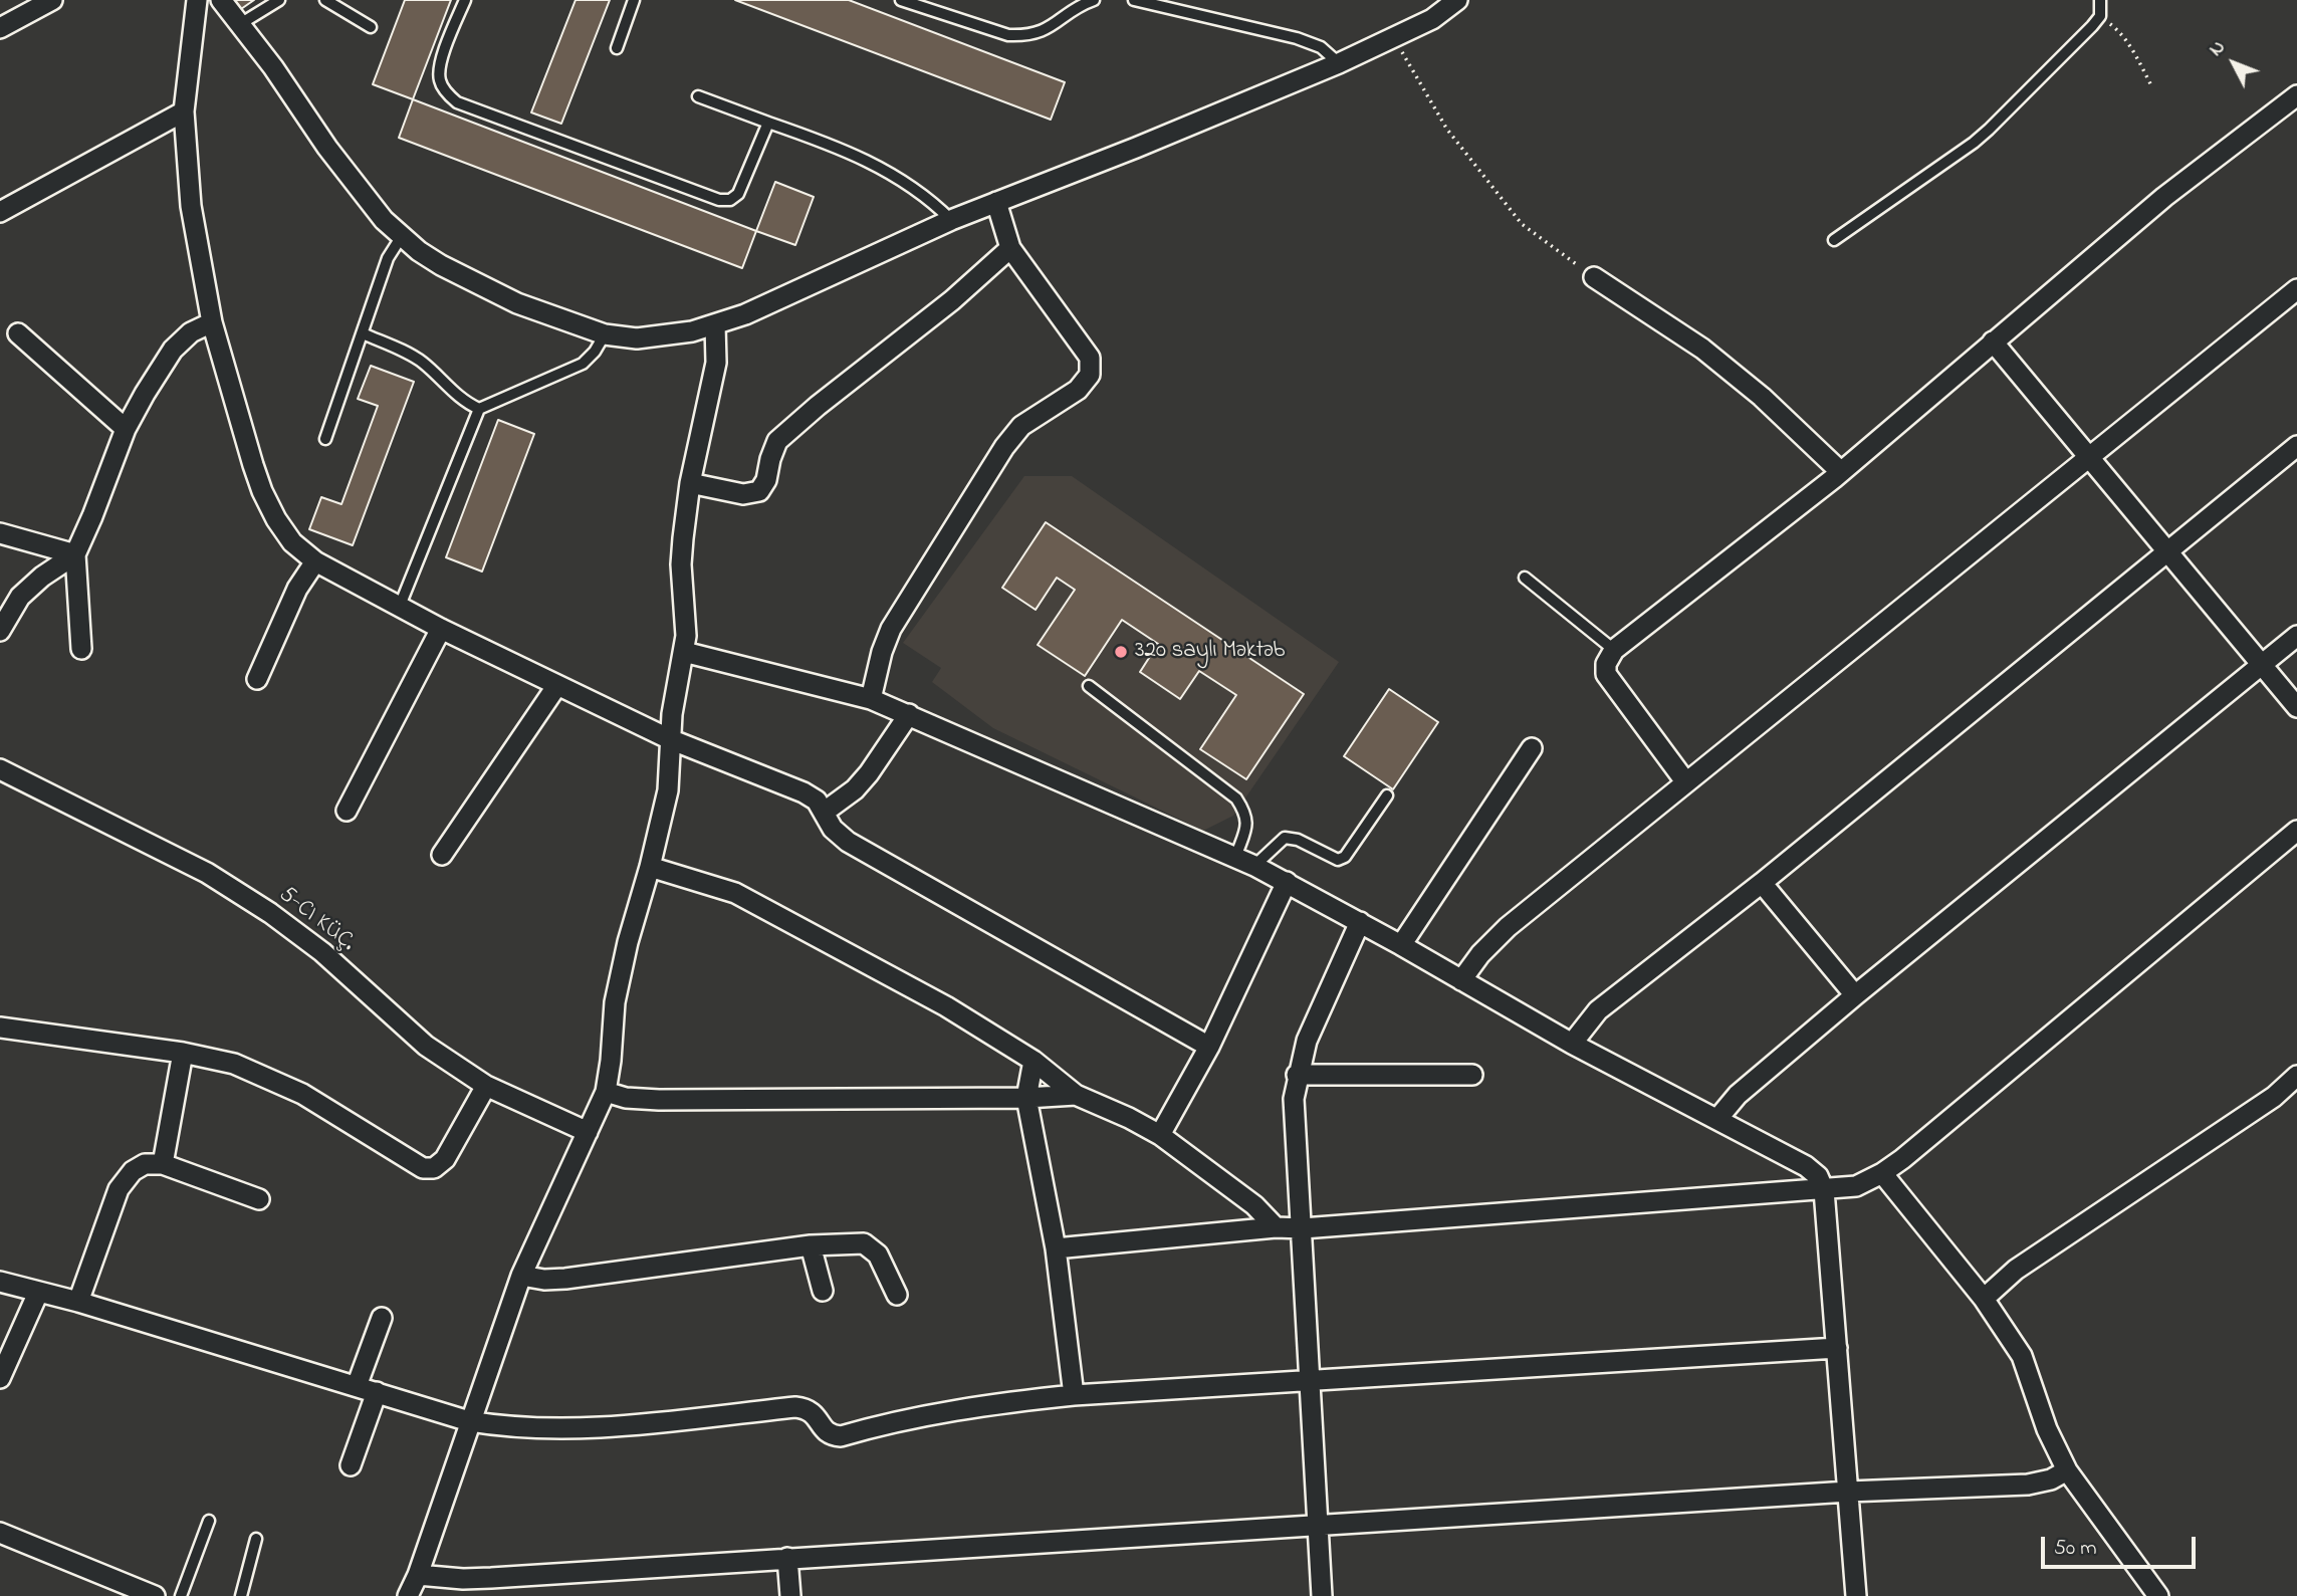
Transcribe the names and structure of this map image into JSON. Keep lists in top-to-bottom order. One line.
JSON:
{"streets":{"street":["5-CI KÜÇ."]},"places":["320 saylı Məktəb"],"scale_bar":"50 m","north":"top left"}
